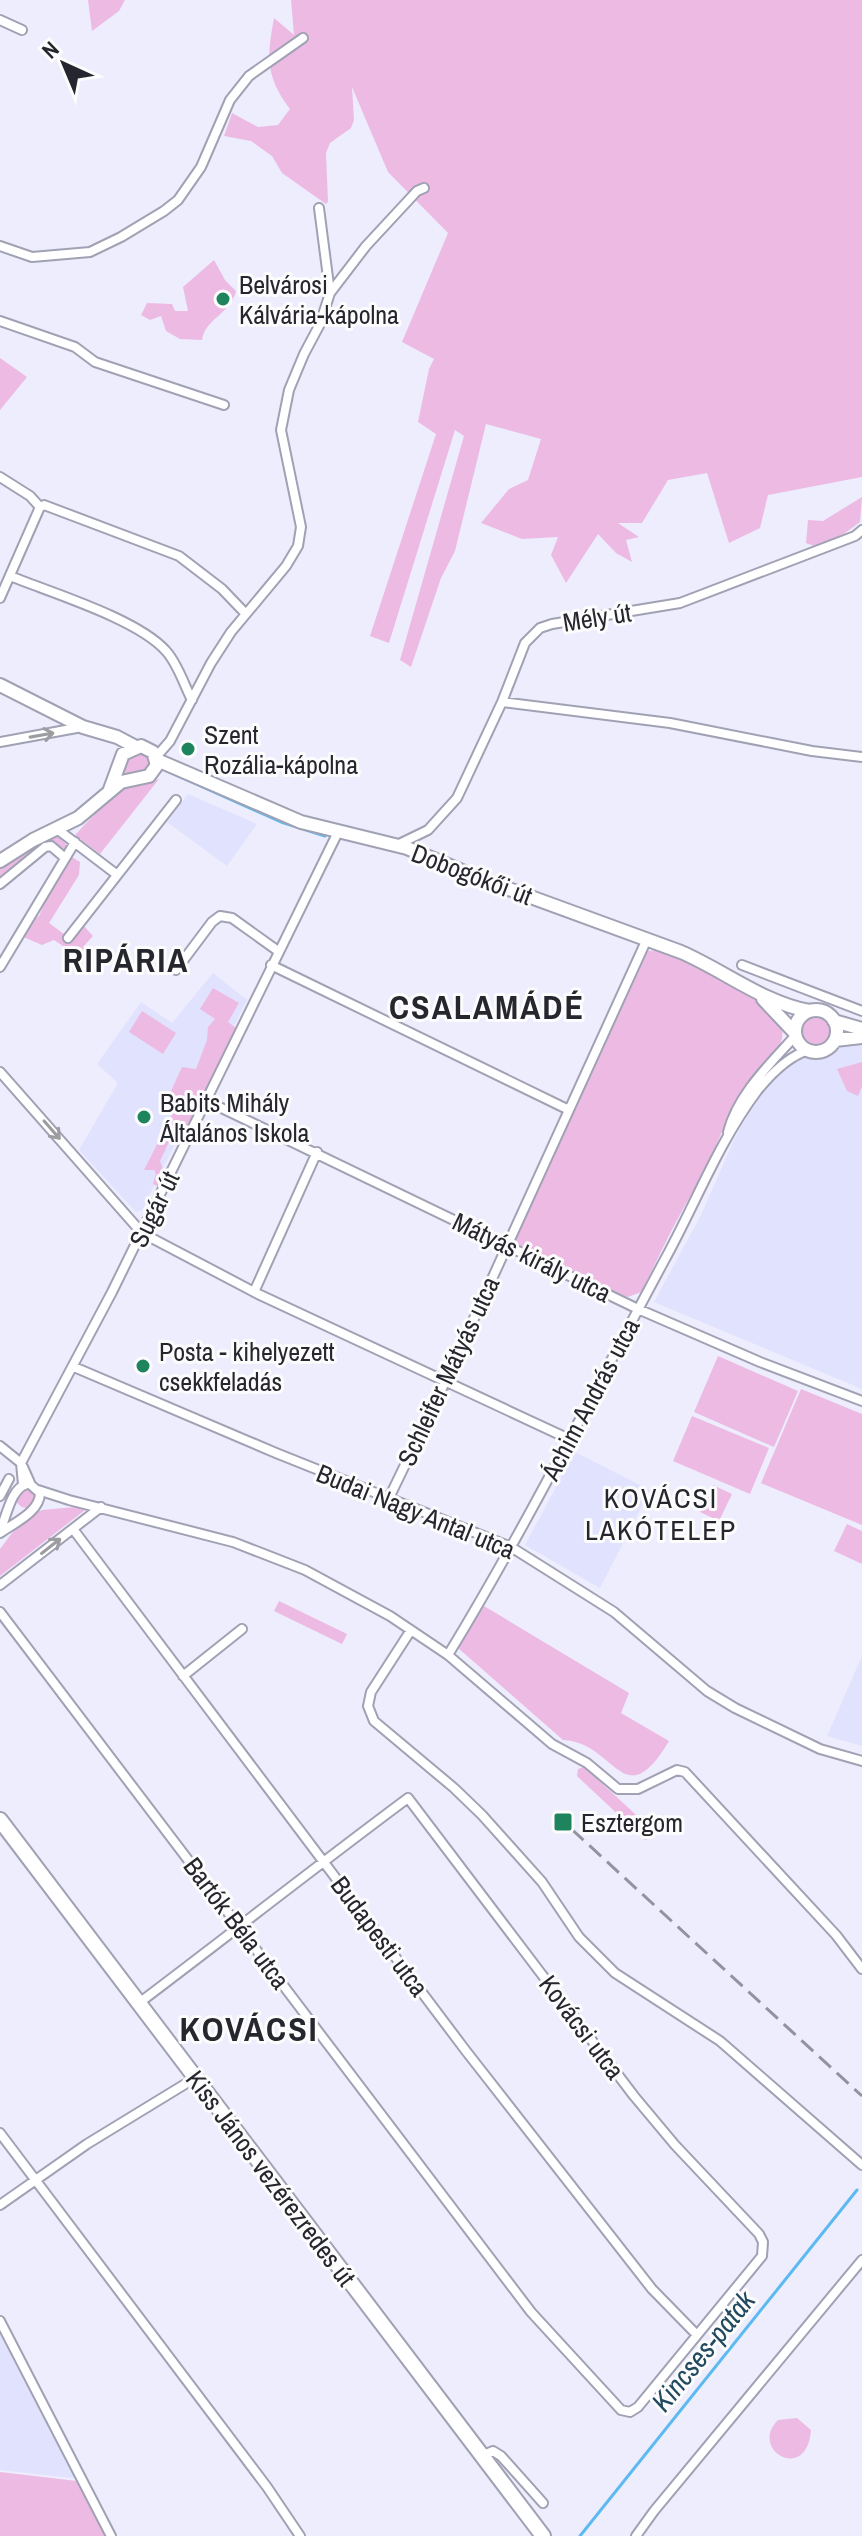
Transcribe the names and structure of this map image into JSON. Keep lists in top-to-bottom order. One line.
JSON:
{"streets":{"main road":["Dobogókői út","Kiss János vezérezredes út"],"street":["Mély út","Sugár út","Mátyás király utca","Schleifer Mátyás utca","Áchim András utca","Budai Nagy Antal utca","Bartók Béla utca","Budapesti utca","Kovácsi utca"]},"crossings":[["Mély út","Dobogókői út"],["Dobogókői út","Sugár út"],["Dobogókői út","Schleifer Mátyás utca"],["Dobogókői út","Áchim András utca"],["Sugár út","Mátyás király utca"],["Sugár út","Budai Nagy Antal utca"],["Mátyás király utca","Schleifer Mátyás utca"],["Mátyás király utca","Áchim András utca"],["Schleifer Mátyás utca","Budai Nagy Antal utca"],["Áchim András utca","Budai Nagy Antal utca"],["Bartók Béla utca","Budapesti utca"],["Bartók Béla utca","Kovácsi utca"],["Budapesti utca","Kovácsi utca"]],"districts":["RIPÁRIA","CSALAMÁDÉ","KOVÁCSI LAKÓTELEP","KOVÁCSI"],"water":["Kincses-patak"],"places":{"other":["Belvárosi Kálvária-kápolna","Szent Rozália-kápolna","Babits Mihály Általános Iskola","Posta - kihelyezett csekkfeladás"],"transit":["Esztergom"]},"north":"top left"}
